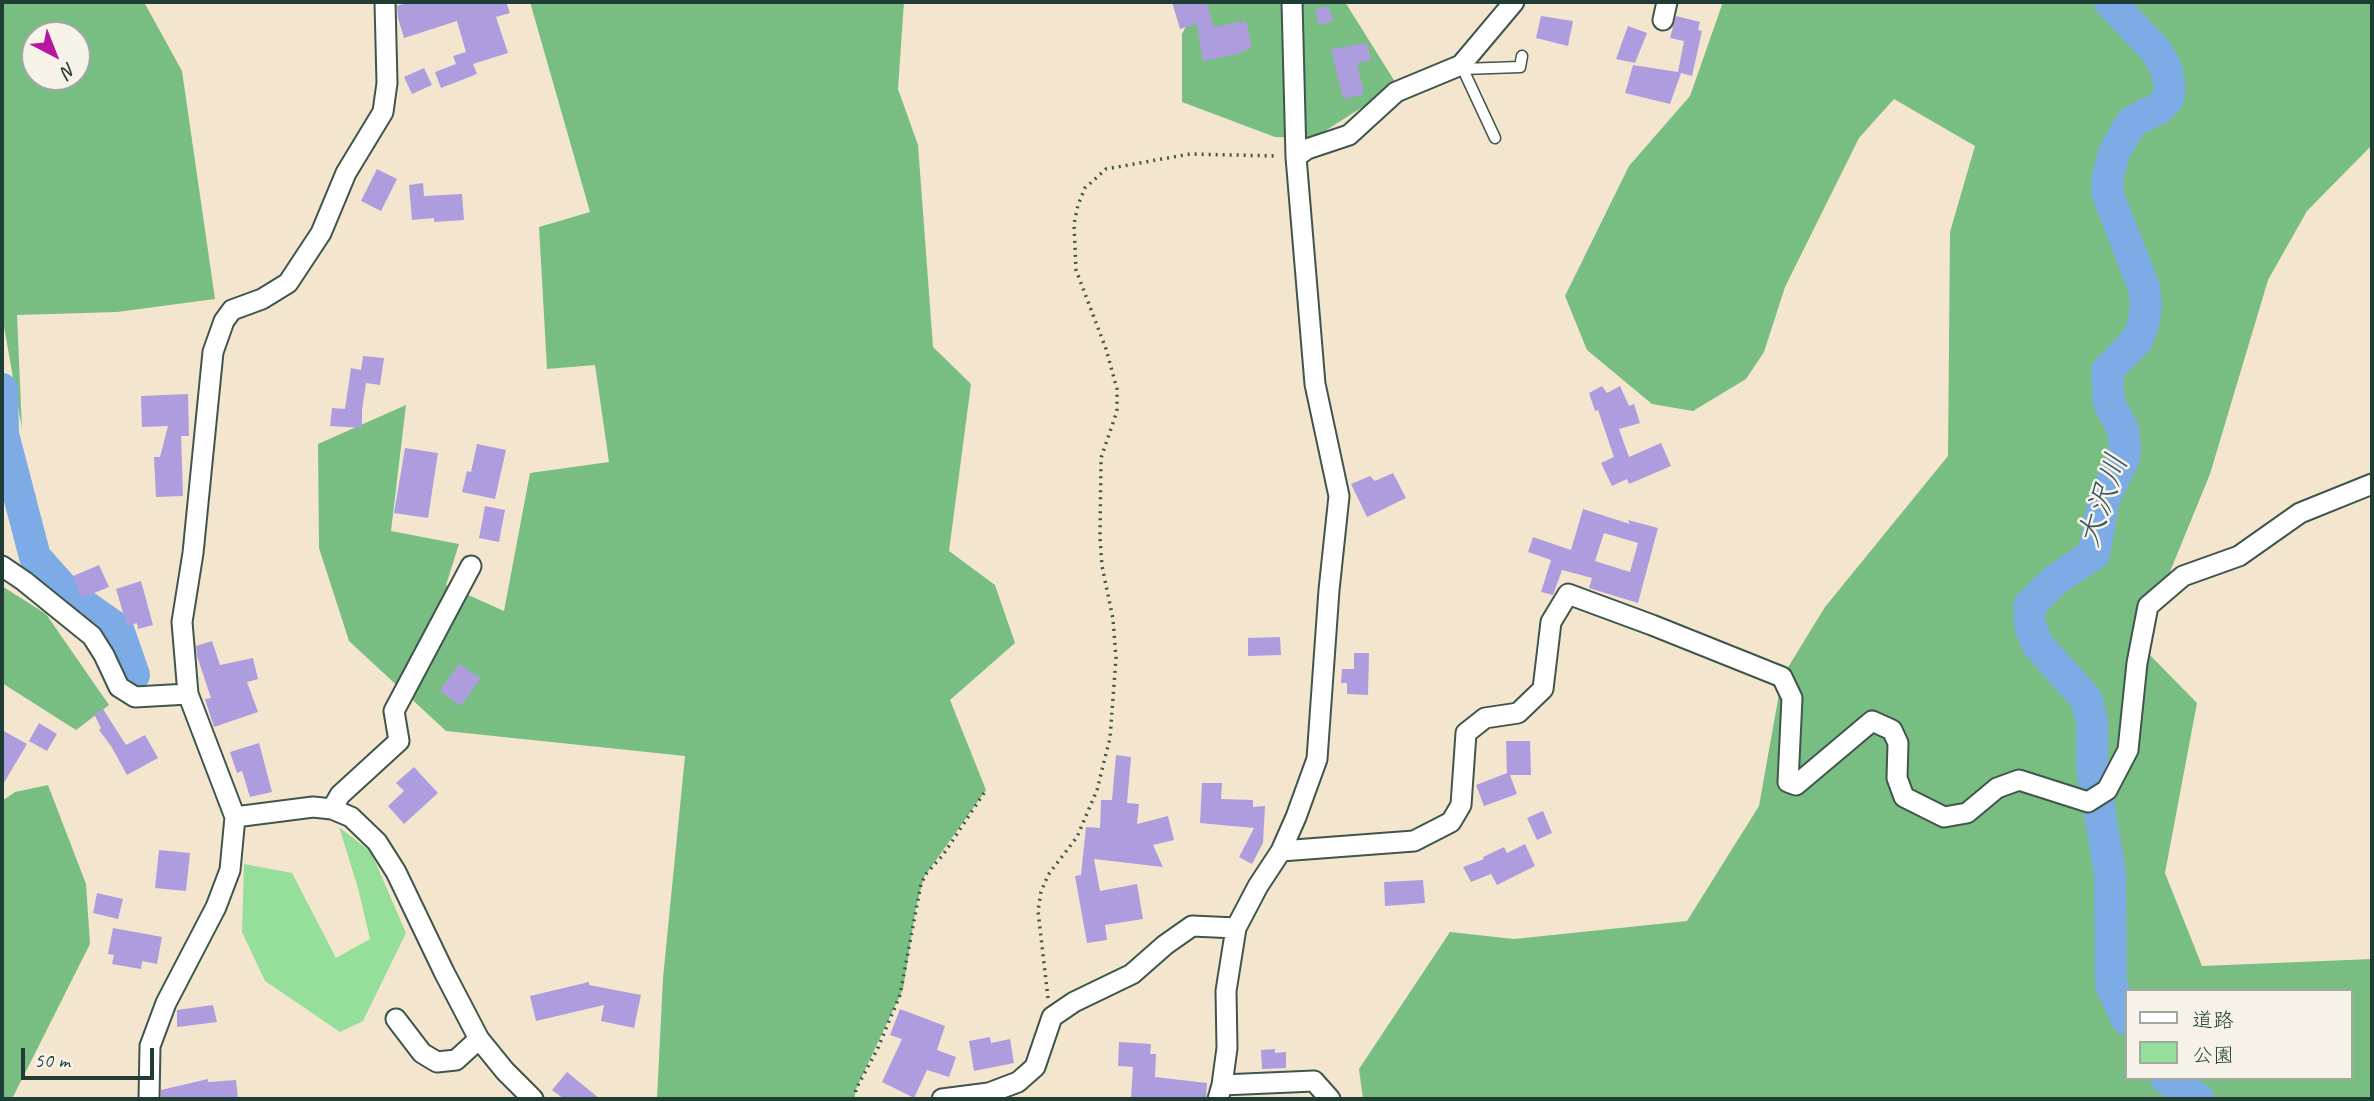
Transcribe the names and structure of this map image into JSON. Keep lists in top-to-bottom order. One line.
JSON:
{"water":["大沢川"],"legend":["道路","公園"],"scale_bar":"50 m","north":"bottom right"}
